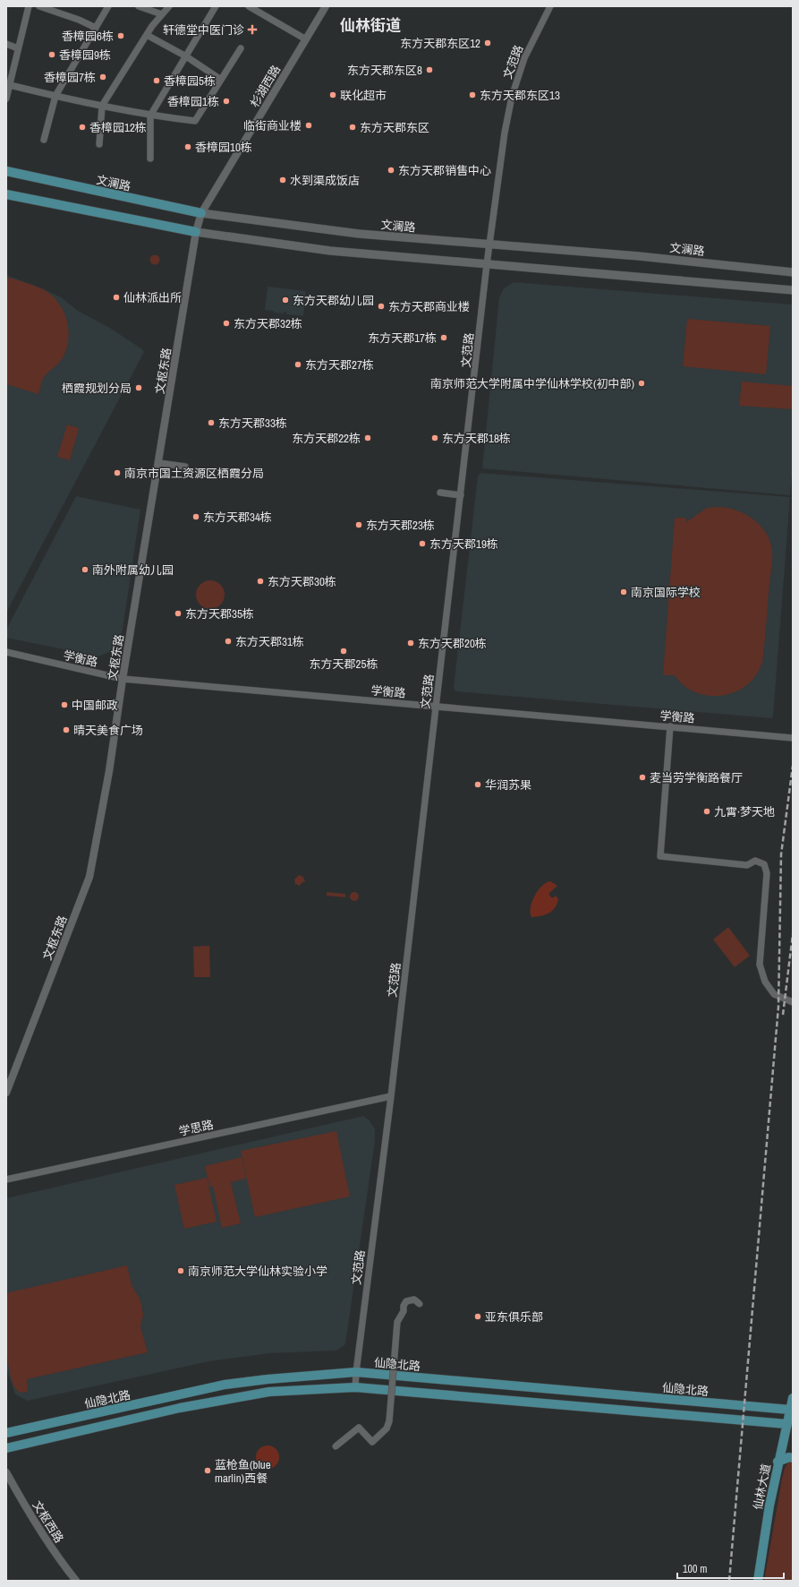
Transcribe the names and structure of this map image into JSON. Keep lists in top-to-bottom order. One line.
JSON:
{"streets":{"main road":["文澜路","仙隐北路","仙林大道"],"street":["文范路","杉湖西路","文枢东路","学衡路","学思路","文枢西路"]},"crossings":[["文范路","文澜路"],["文范路","学衡路"],["文范路","学思路"],["文范路","仙隐北路"],["杉湖西路","文澜路"],["杉湖西路","文枢东路"],["文澜路","文枢东路"],["文枢东路","学衡路"],["仙隐北路","仙林大道"]],"districts":["仙林街道"],"places":{"health":["轩德堂中医门诊"],"other":["香樟园6栋","东方天郡东区12","香樟园9栋","东方天郡东区8","香樟园7栋","香樟园5栋","联化超市","东方天郡东区13","香樟园1栋","临街商业楼","香樟园12栋","东方天郡东区","香樟园10栋","东方天郡销售中心","水到渠成饭店","仙林派出所","东方天郡幼儿园","东方天郡商业楼","东方天郡32栋","东方天郡17栋","东方天郡27栋","南京师范大学附属中学仙林学校(初中部)","栖霞规划分局","东方天郡33栋","东方天郡22栋","东方天郡18栋","南京市国土资源区栖霞分局","东方天郡34栋","东方天郡23栋","东方天郡19栋","南外附属幼儿园","东方天郡30栋","南京国际学校","东方天郡35栋","东方天郡31栋","东方天郡20栋","东方天郡25栋","中国邮政","晴天美食广场","麦当劳学衡路餐厅","华润苏果","九霄·梦天地","南京师范大学仙林实验小学","亚东俱乐部","蓝枪鱼(blue marlin)西餐"]},"scale_bar":"100 m"}
